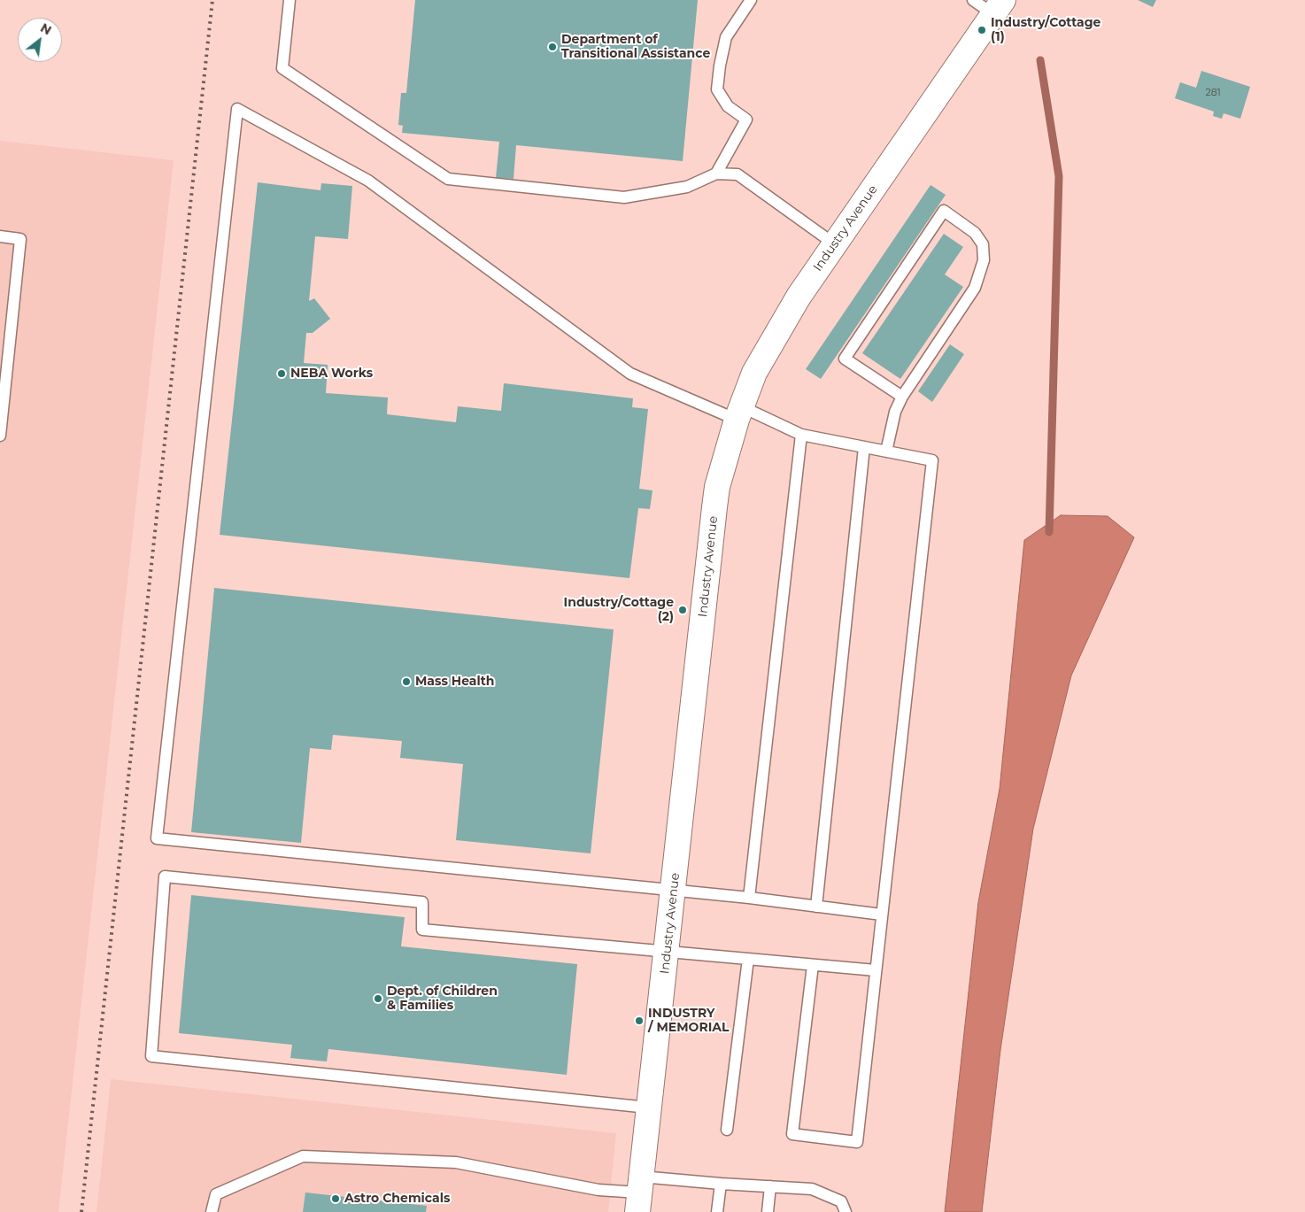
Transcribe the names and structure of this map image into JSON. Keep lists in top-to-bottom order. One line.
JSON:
{"streets":{"street":["Industry Avenue"]},"places":["Industry/Cottage (1)","Department of Transitional Assistance","NEBA Works","Industry/Cottage (2)","Mass Health","Dept. of Children & Families","INDUSTRY / MEMORIAL","Astro Chemicals"],"house_numbers":["281"],"north":"top right"}
